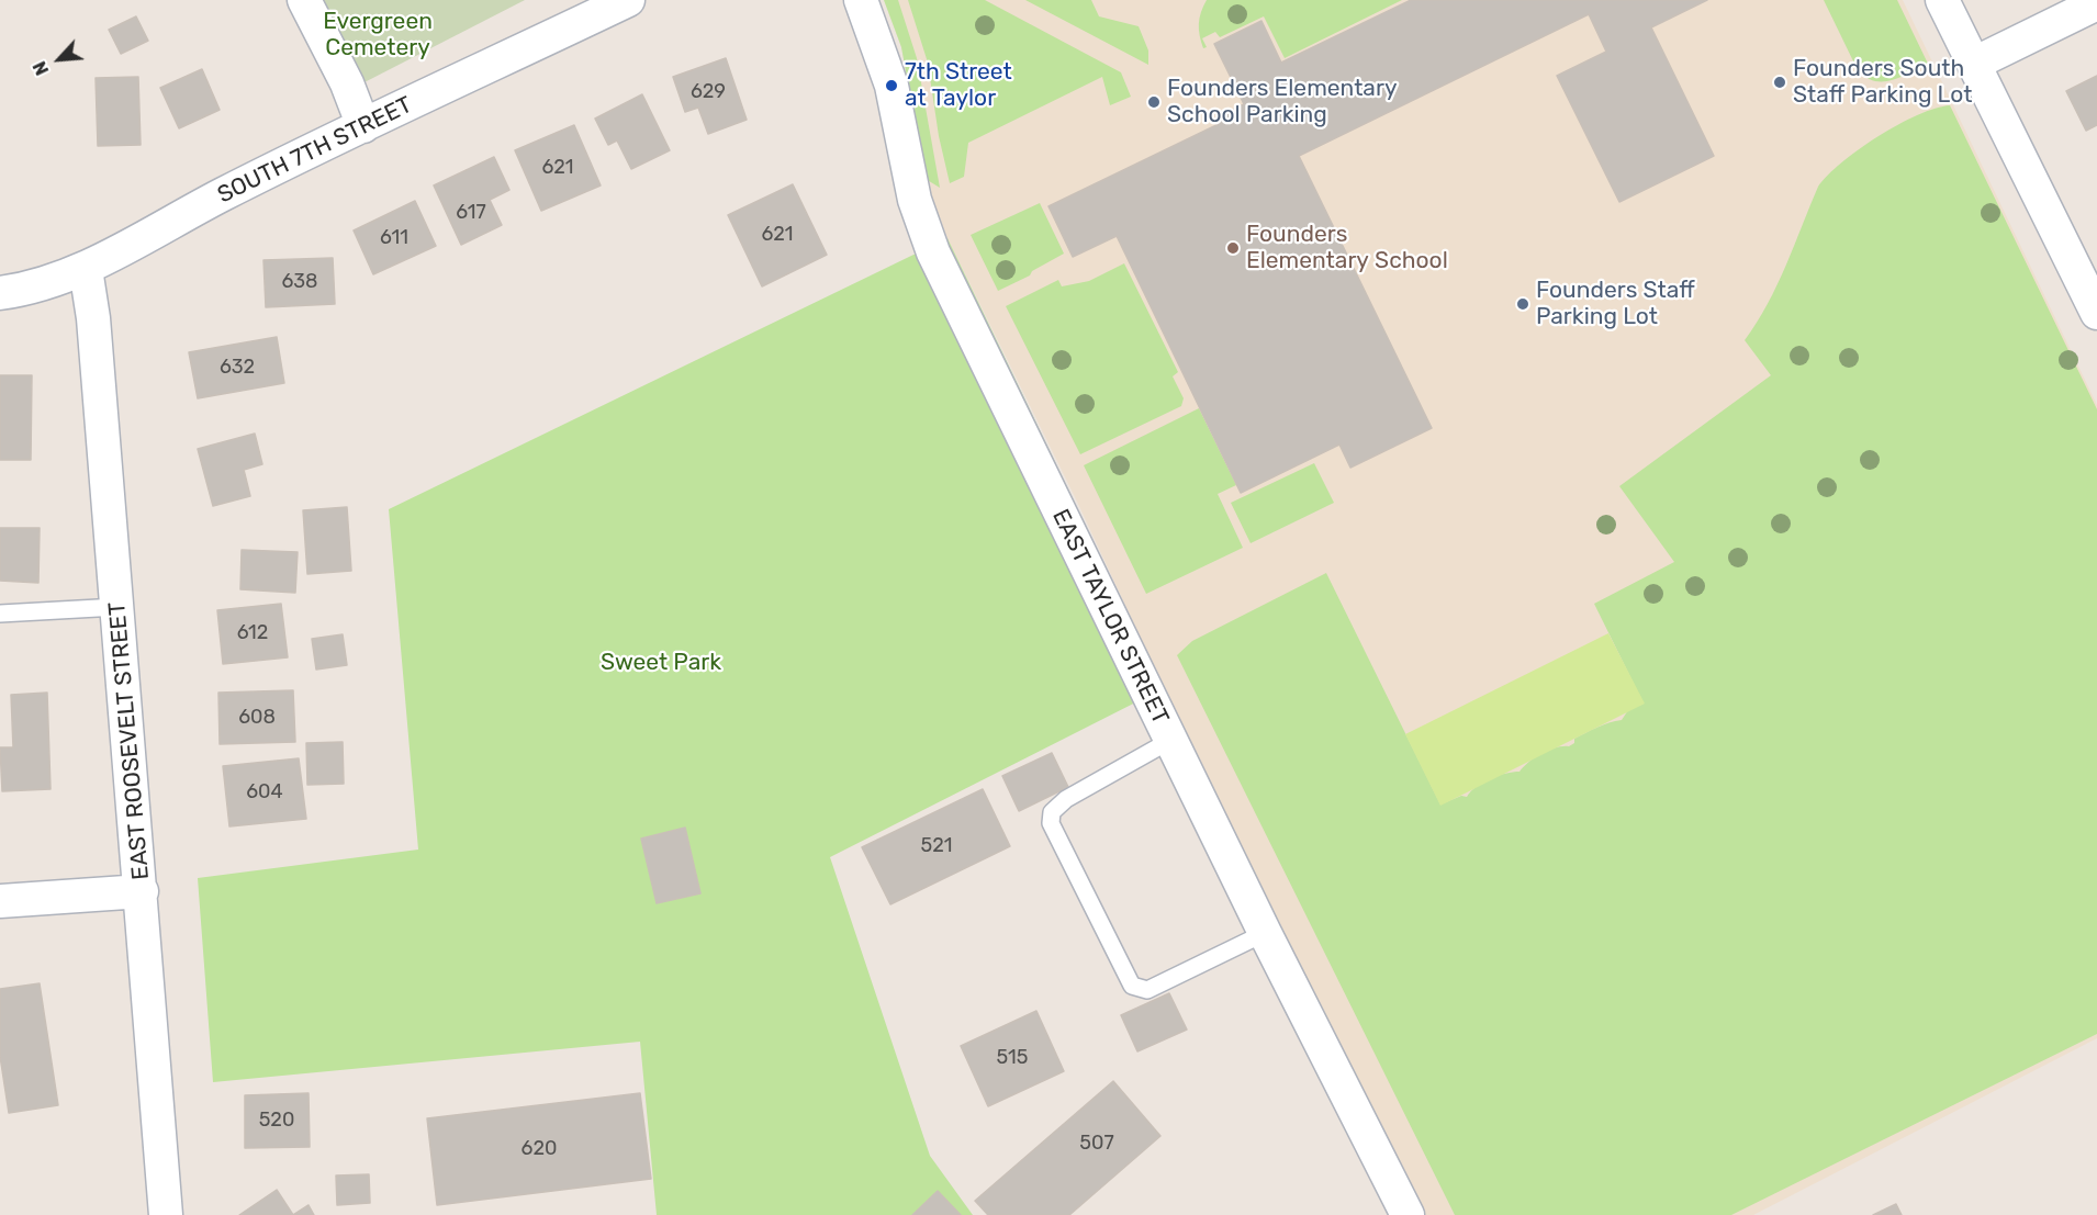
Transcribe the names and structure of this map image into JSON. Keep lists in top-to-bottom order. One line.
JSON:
{"streets":{"street":["SOUTH 7TH STREET","EAST TAYLOR STREET","EAST ROOSEVELT STREET"]},"crossings":[["SOUTH 7TH STREET","EAST ROOSEVELT STREET"]],"parks":["Evergreen Cemetery","Sweet Park"],"places":["Founders South Staff Parking Lot","7th Street at Taylor","Founders Elementary School Parking","Founders Elementary School","Founders Staff Parking Lot"],"house_numbers":["629","621","617","621","611","638","632","612","608","604","521","515","520","507","620"],"north":"bottom left"}
